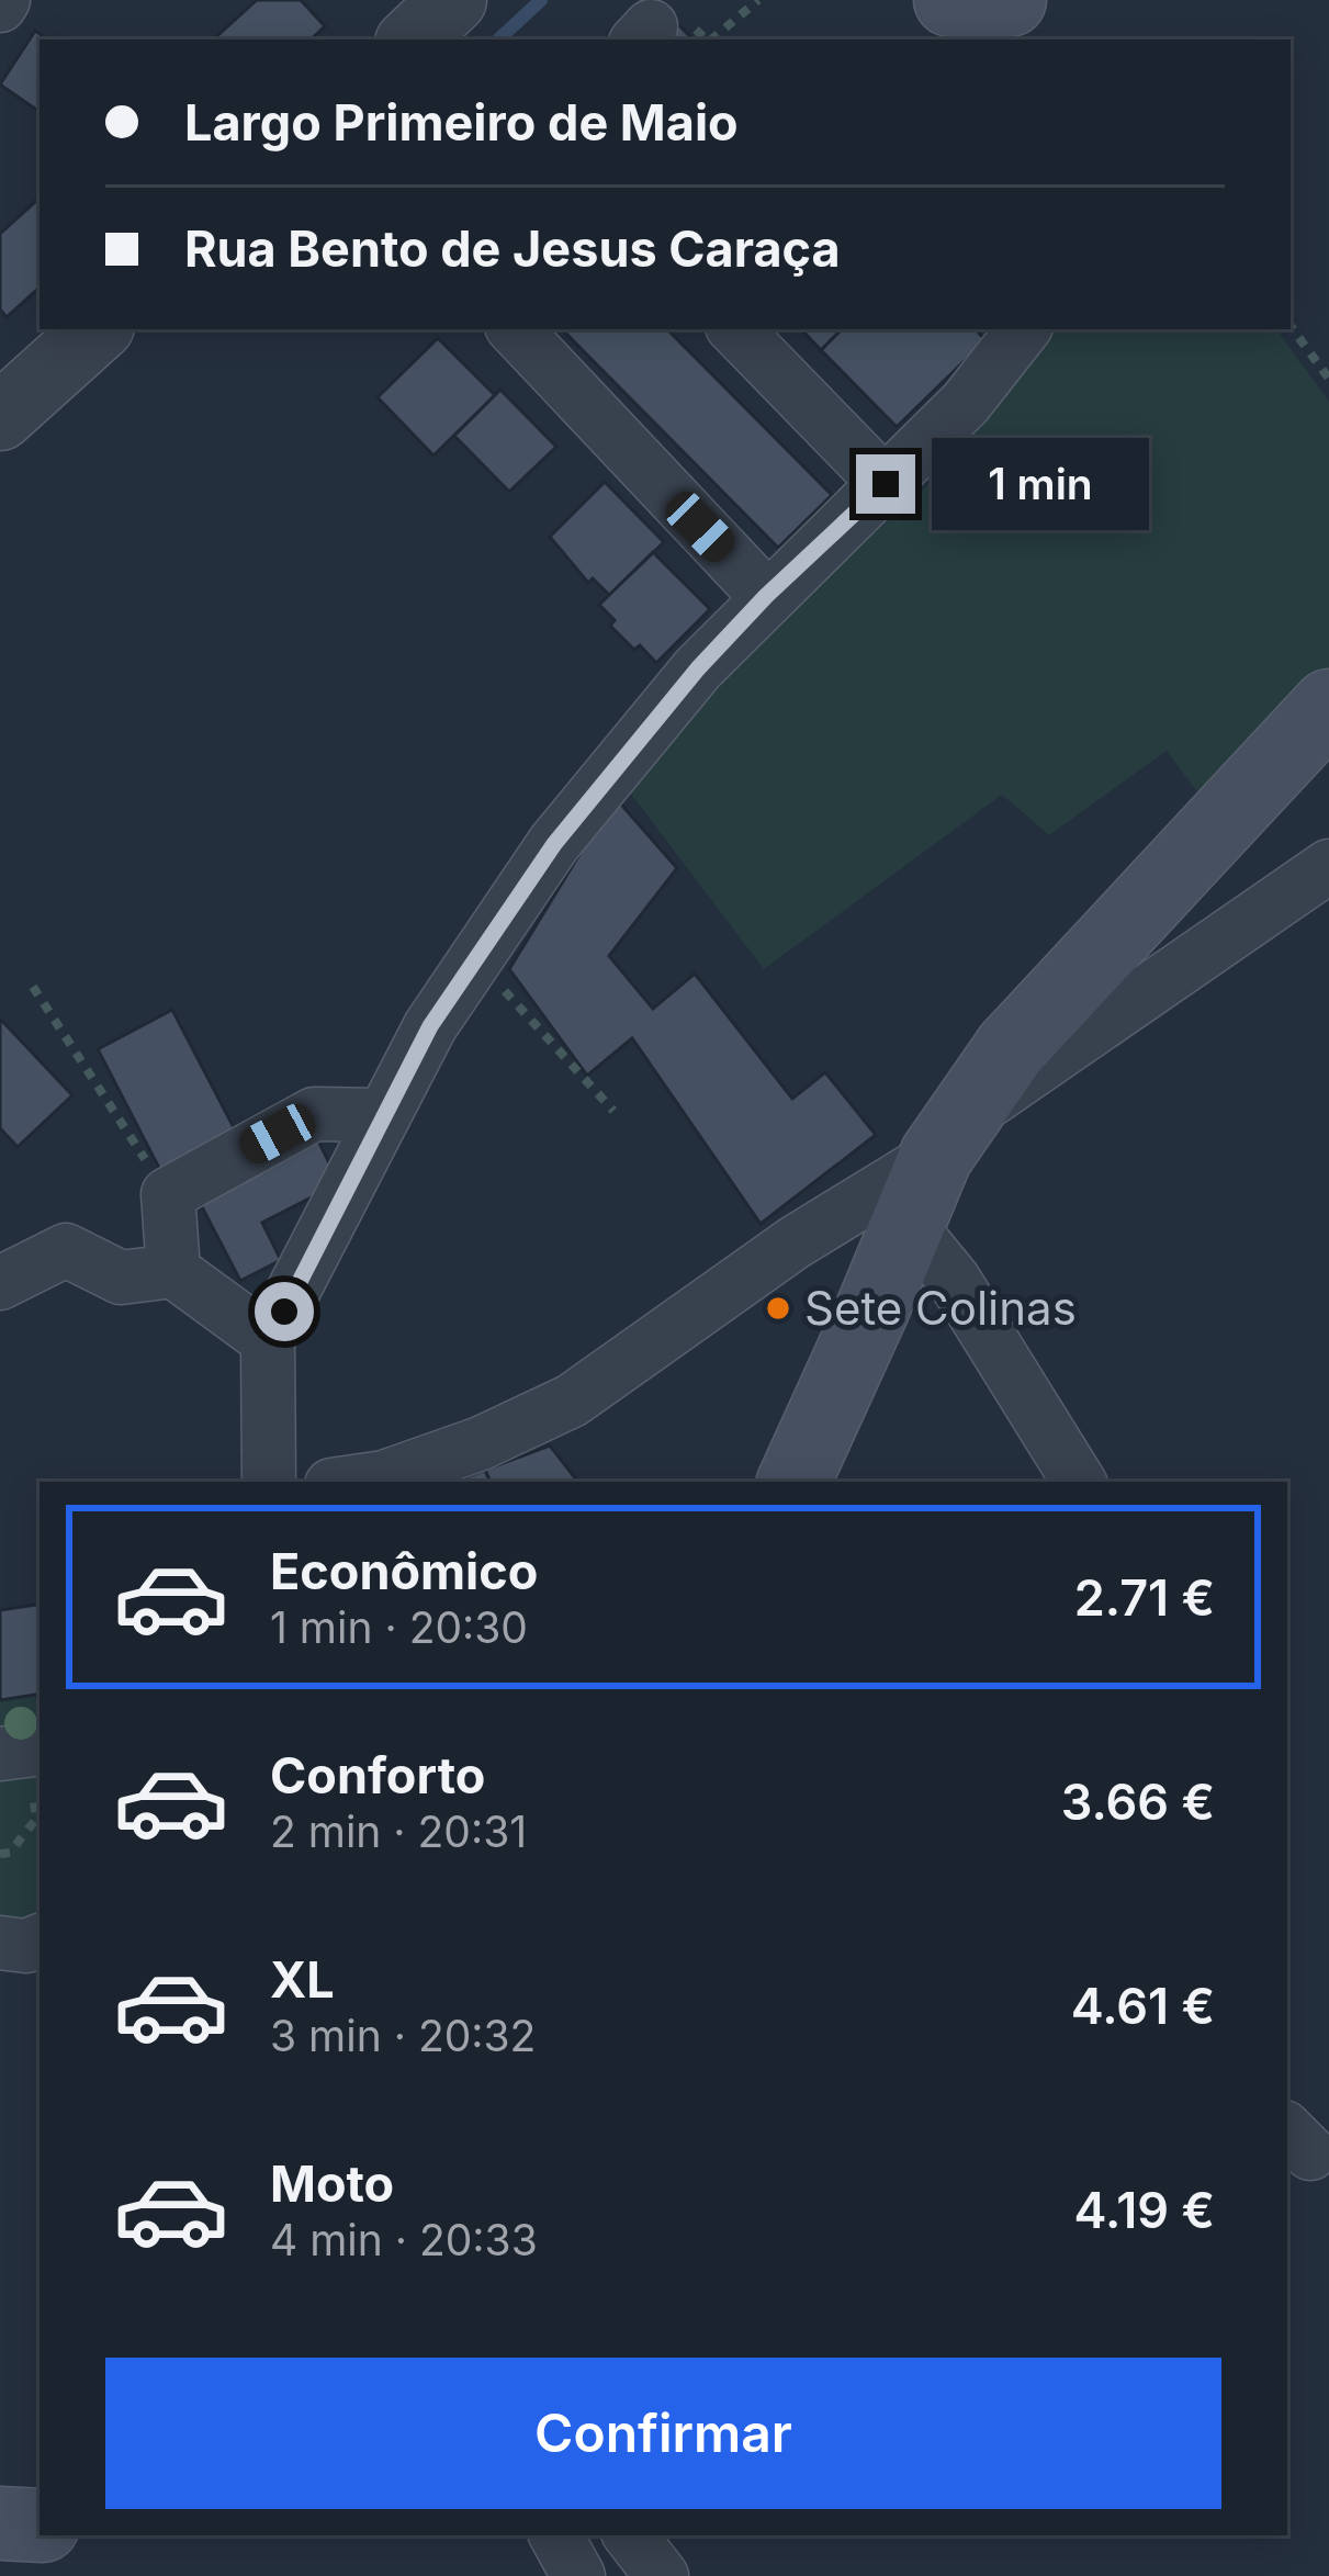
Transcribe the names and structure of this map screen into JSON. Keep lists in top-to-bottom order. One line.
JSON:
{"places":["Sete Colinas"],"page":{"banner":["Largo Primeiro de Maio","Rua Bento de Jesus Caraça"],"bubble":"1 min","list":[{"name":"Econômico","note":"1 min · 20:30","value":"2.71 €"},{"name":"Conforto","note":"2 min · 20:31","value":"3.66 €"},{"name":"XL","note":"3 min · 20:32","value":"4.61 €"},{"name":"Moto","note":"4 min · 20:33","value":"4.19 €"}],"buttons":"Confirmar"}}
